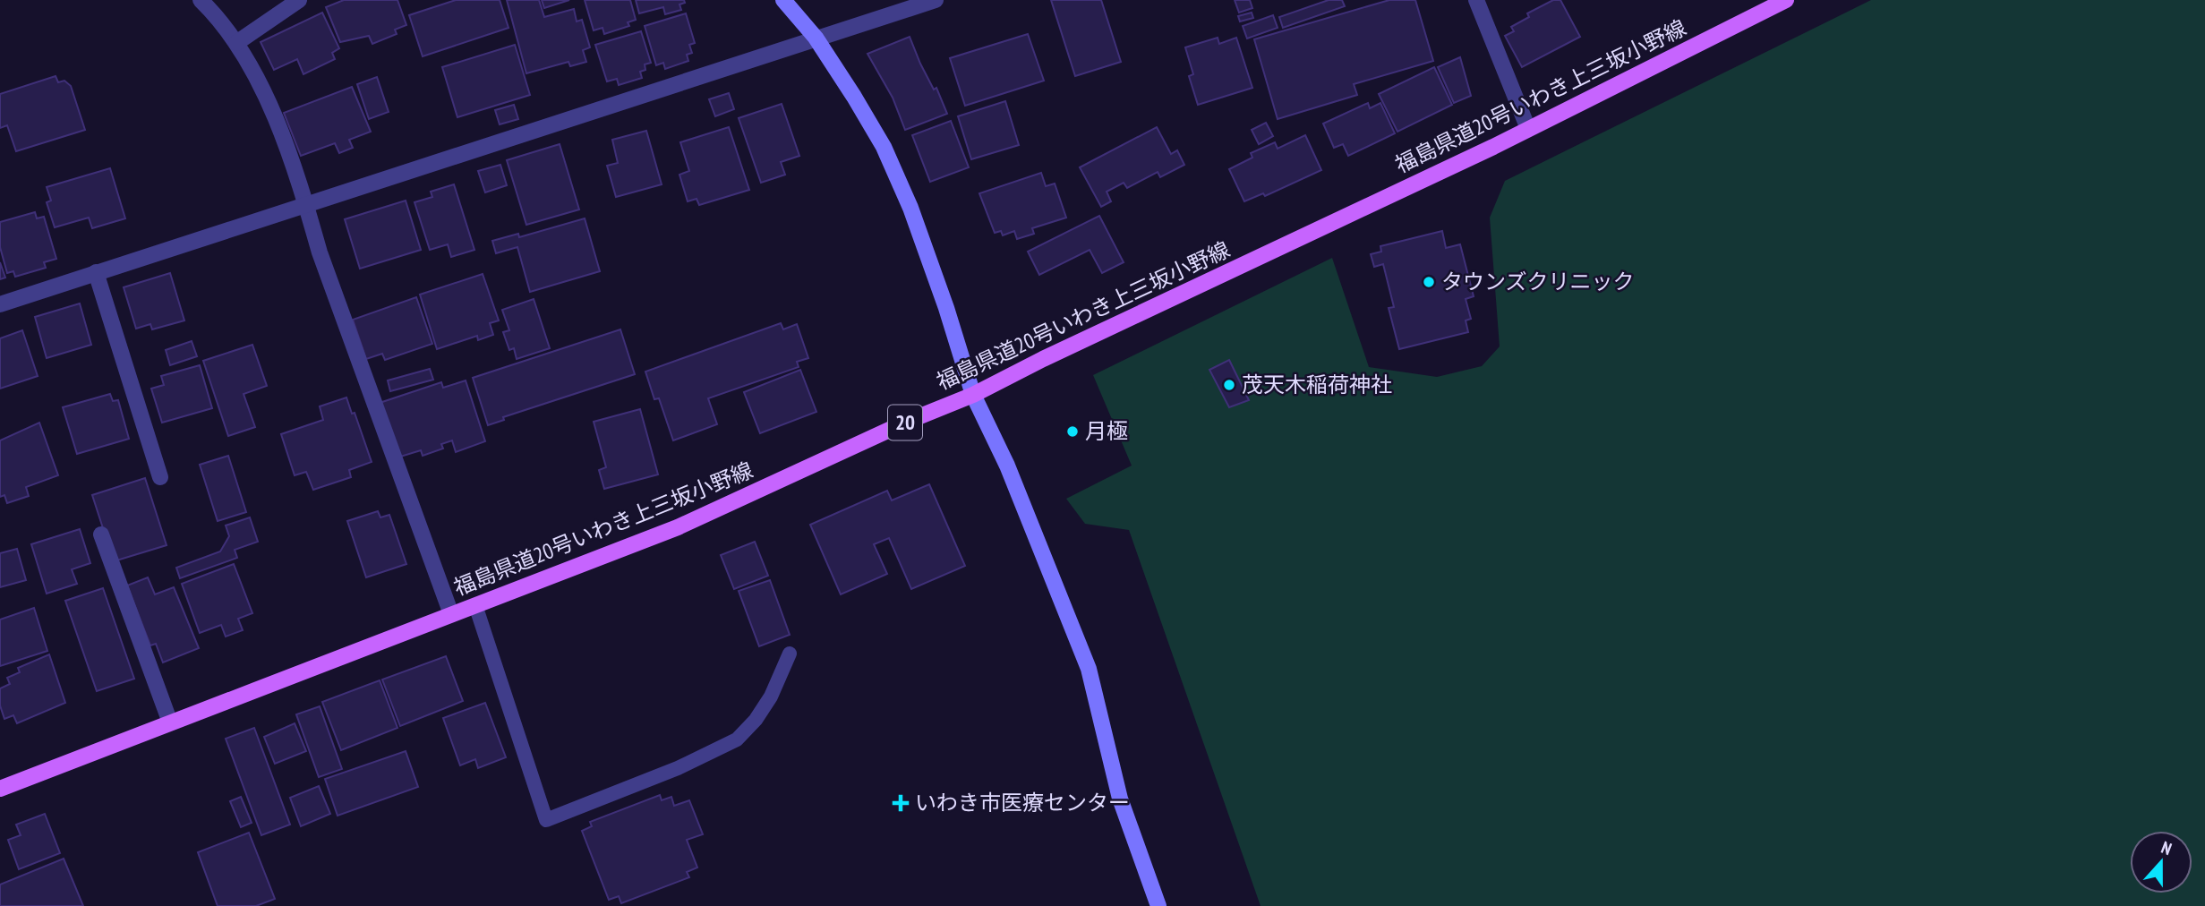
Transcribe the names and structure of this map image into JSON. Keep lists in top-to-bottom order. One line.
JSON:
{"streets":{"main road":["福島県道20号いわき上三坂小野線","20"]},"places":{"other":["タウンズクリニック","茂天木稲荷神社","月極"],"health":["いわき市医療センター"]},"north":"top"}
